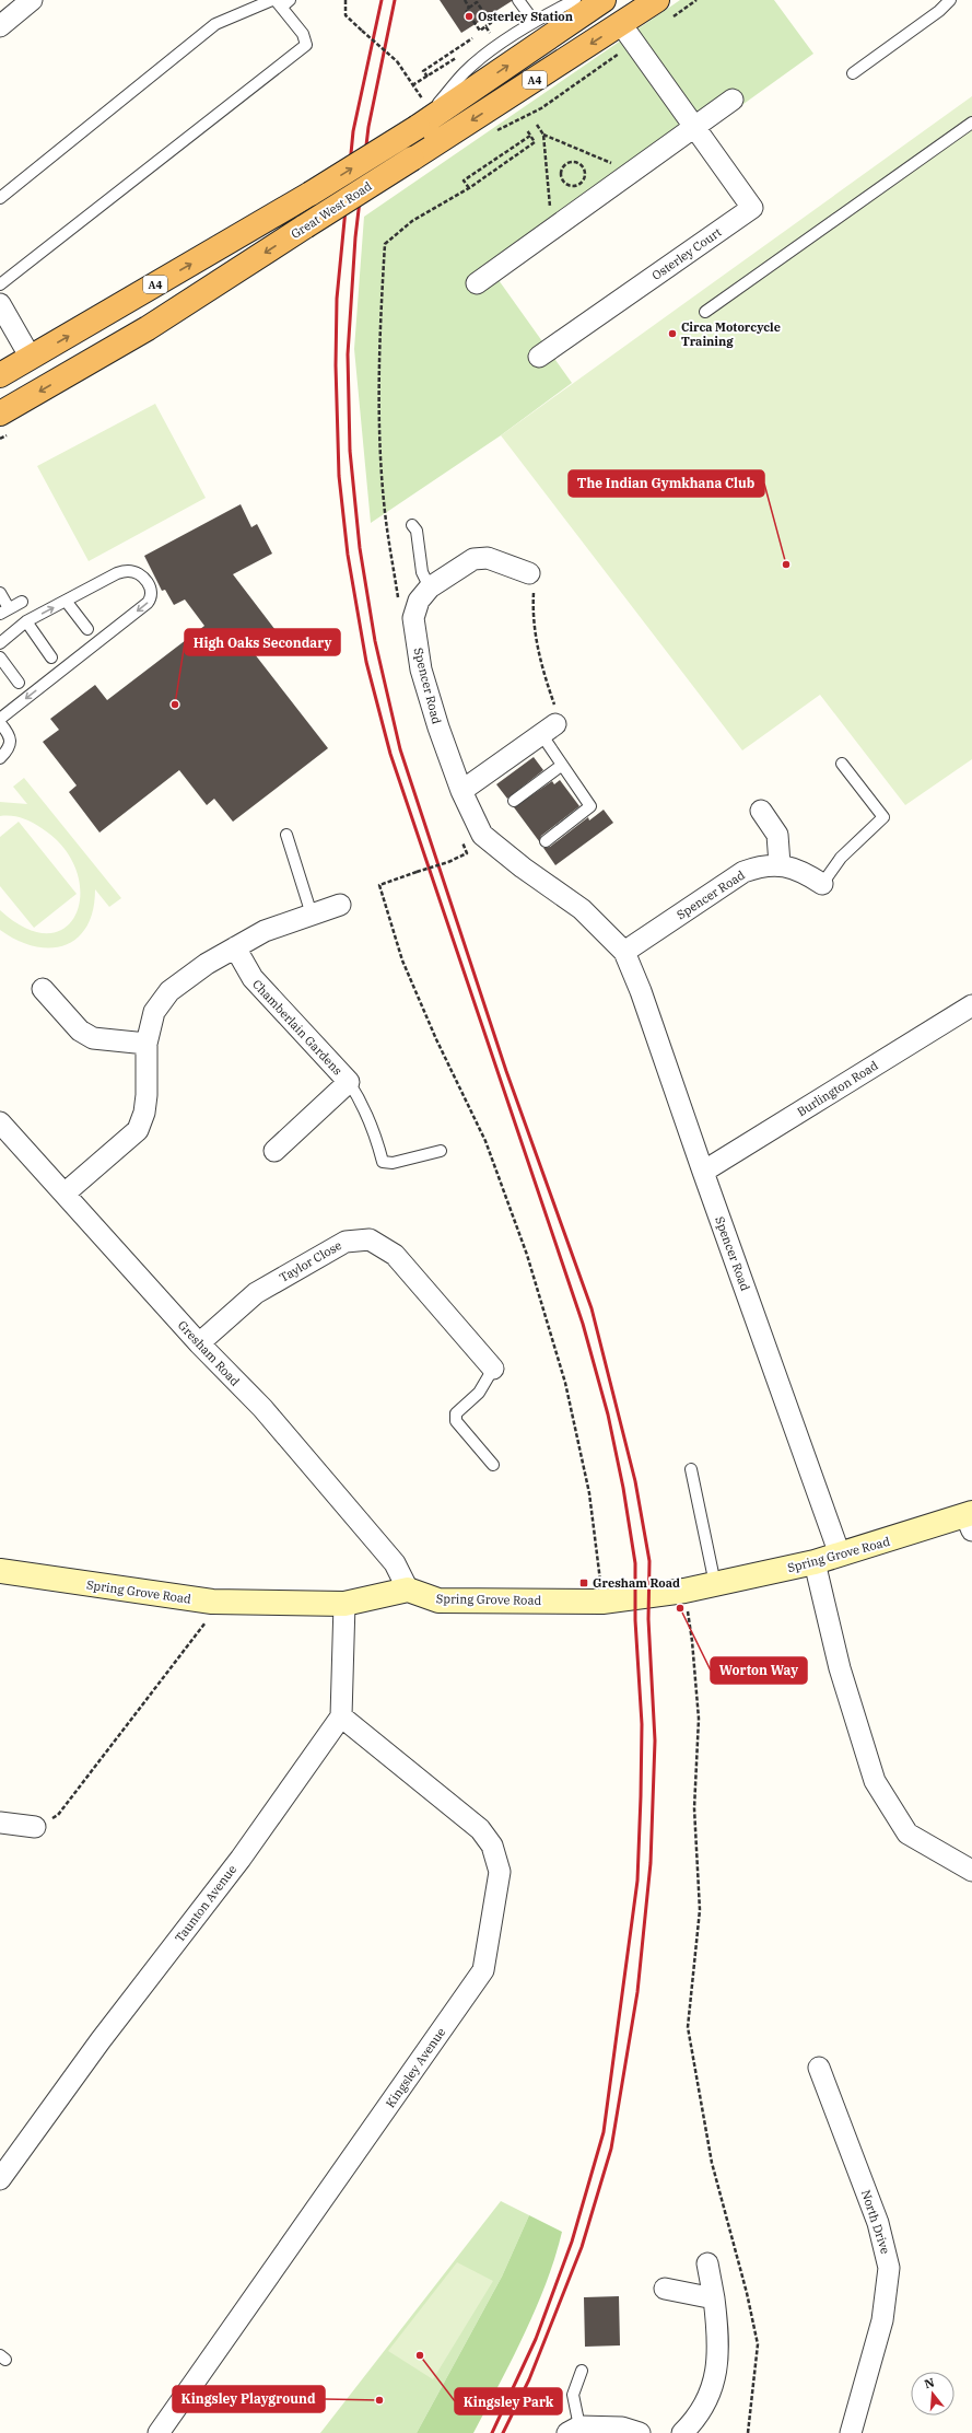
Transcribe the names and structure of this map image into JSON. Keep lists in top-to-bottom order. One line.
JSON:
{"streets":{"highway":["A4","Great West Road"],"main road":["Spring Grove Road"],"street":["Osterley Court","Spencer Road","Chamberlain Gardens","Burlington Road","Taylor Close","Gresham Road","Taunton Avenue","Kingsley Avenue","North Drive"]},"crossings":[["Great West Road","Osterley Court"],["Spencer Road","Burlington Road"],["Spencer Road","Spring Grove Road"],["Taylor Close","Gresham Road"],["Gresham Road","Spring Grove Road"],["Taunton Avenue","Kingsley Avenue"]],"places":{"other":["Osterley Station","Circa Motorcycle Training","The Indian Gymkhana Club","High Oaks Secondary","Worton Way","Kingsley Park","Kingsley Playground"],"transit":["Gresham Road"]},"north":"top"}
